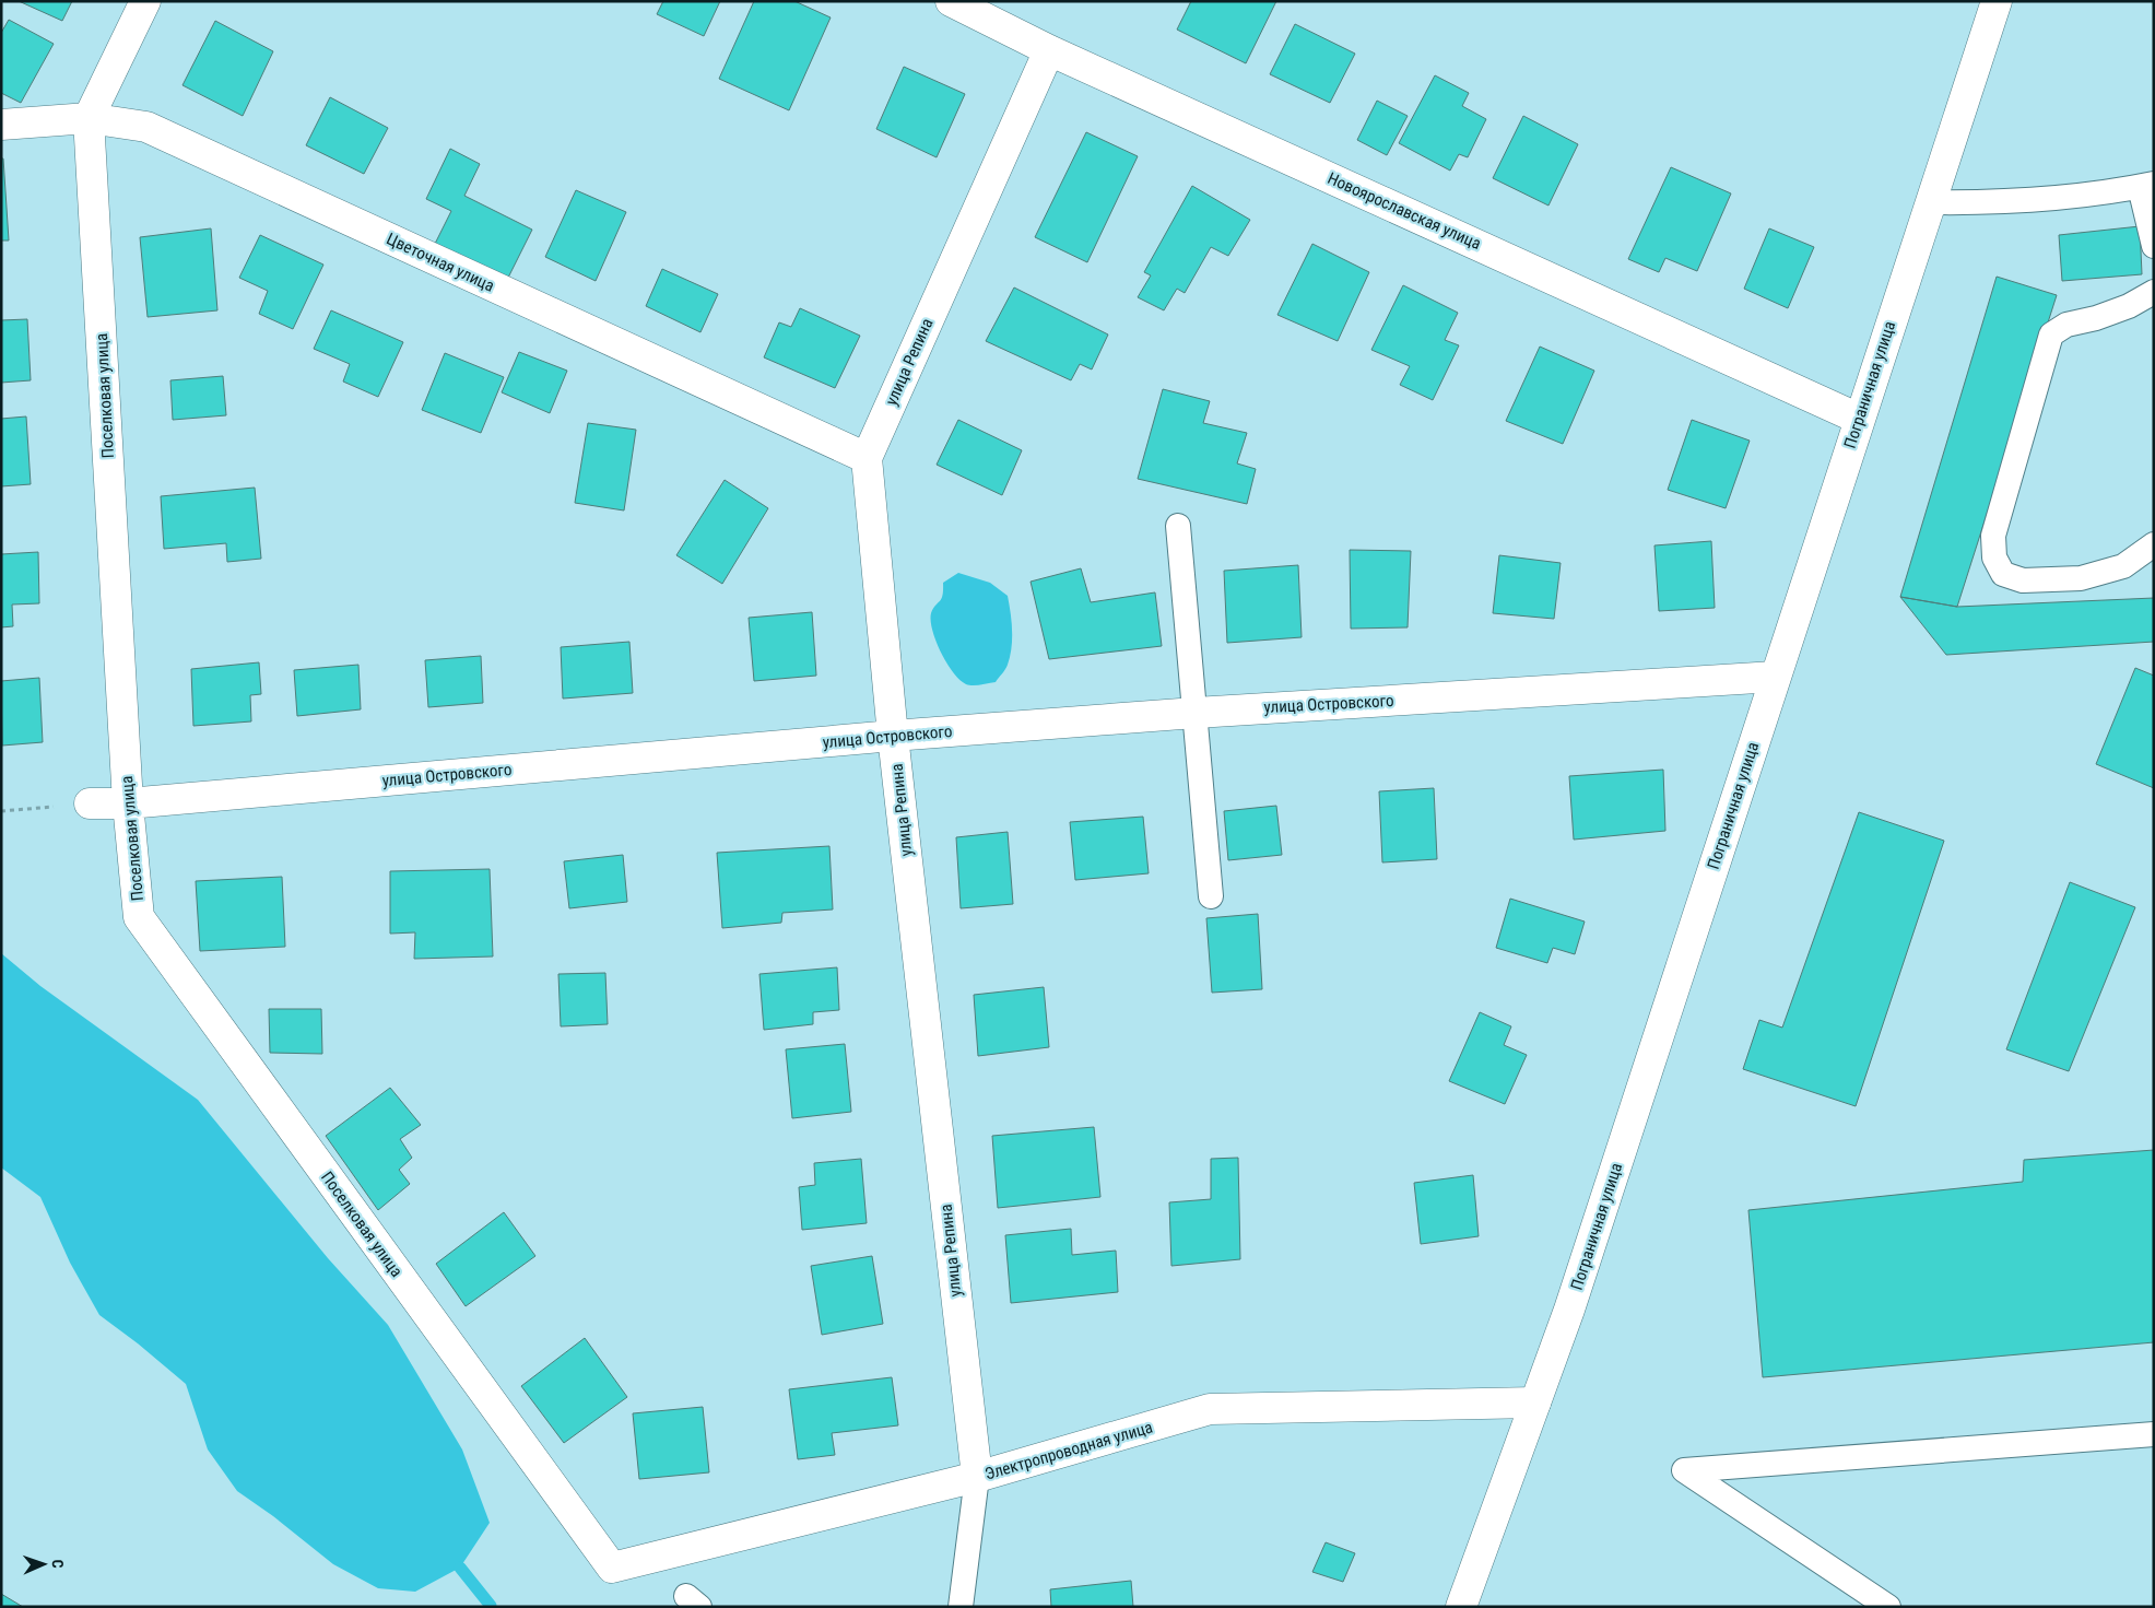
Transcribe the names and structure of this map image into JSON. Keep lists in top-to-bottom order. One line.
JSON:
{"streets":{"street":["Новоярославская улица","Цветочная улица","улица Репина","Пограничная улица","Поселковая улица","улица Островского","Электропроводная улица"]},"crossings":[["Новоярославская улица","улица Репина"],["Новоярославская улица","Пограничная улица"],["Цветочная улица","улица Репина"],["Цветочная улица","Поселковая улица"],["улица Репина","улица Островского"],["улица Репина","Электропроводная улица"],["Пограничная улица","улица Островского"],["Пограничная улица","Электропроводная улица"],["Поселковая улица","улица Островского"],["Поселковая улица","Электропроводная улица"]],"north":"right"}
